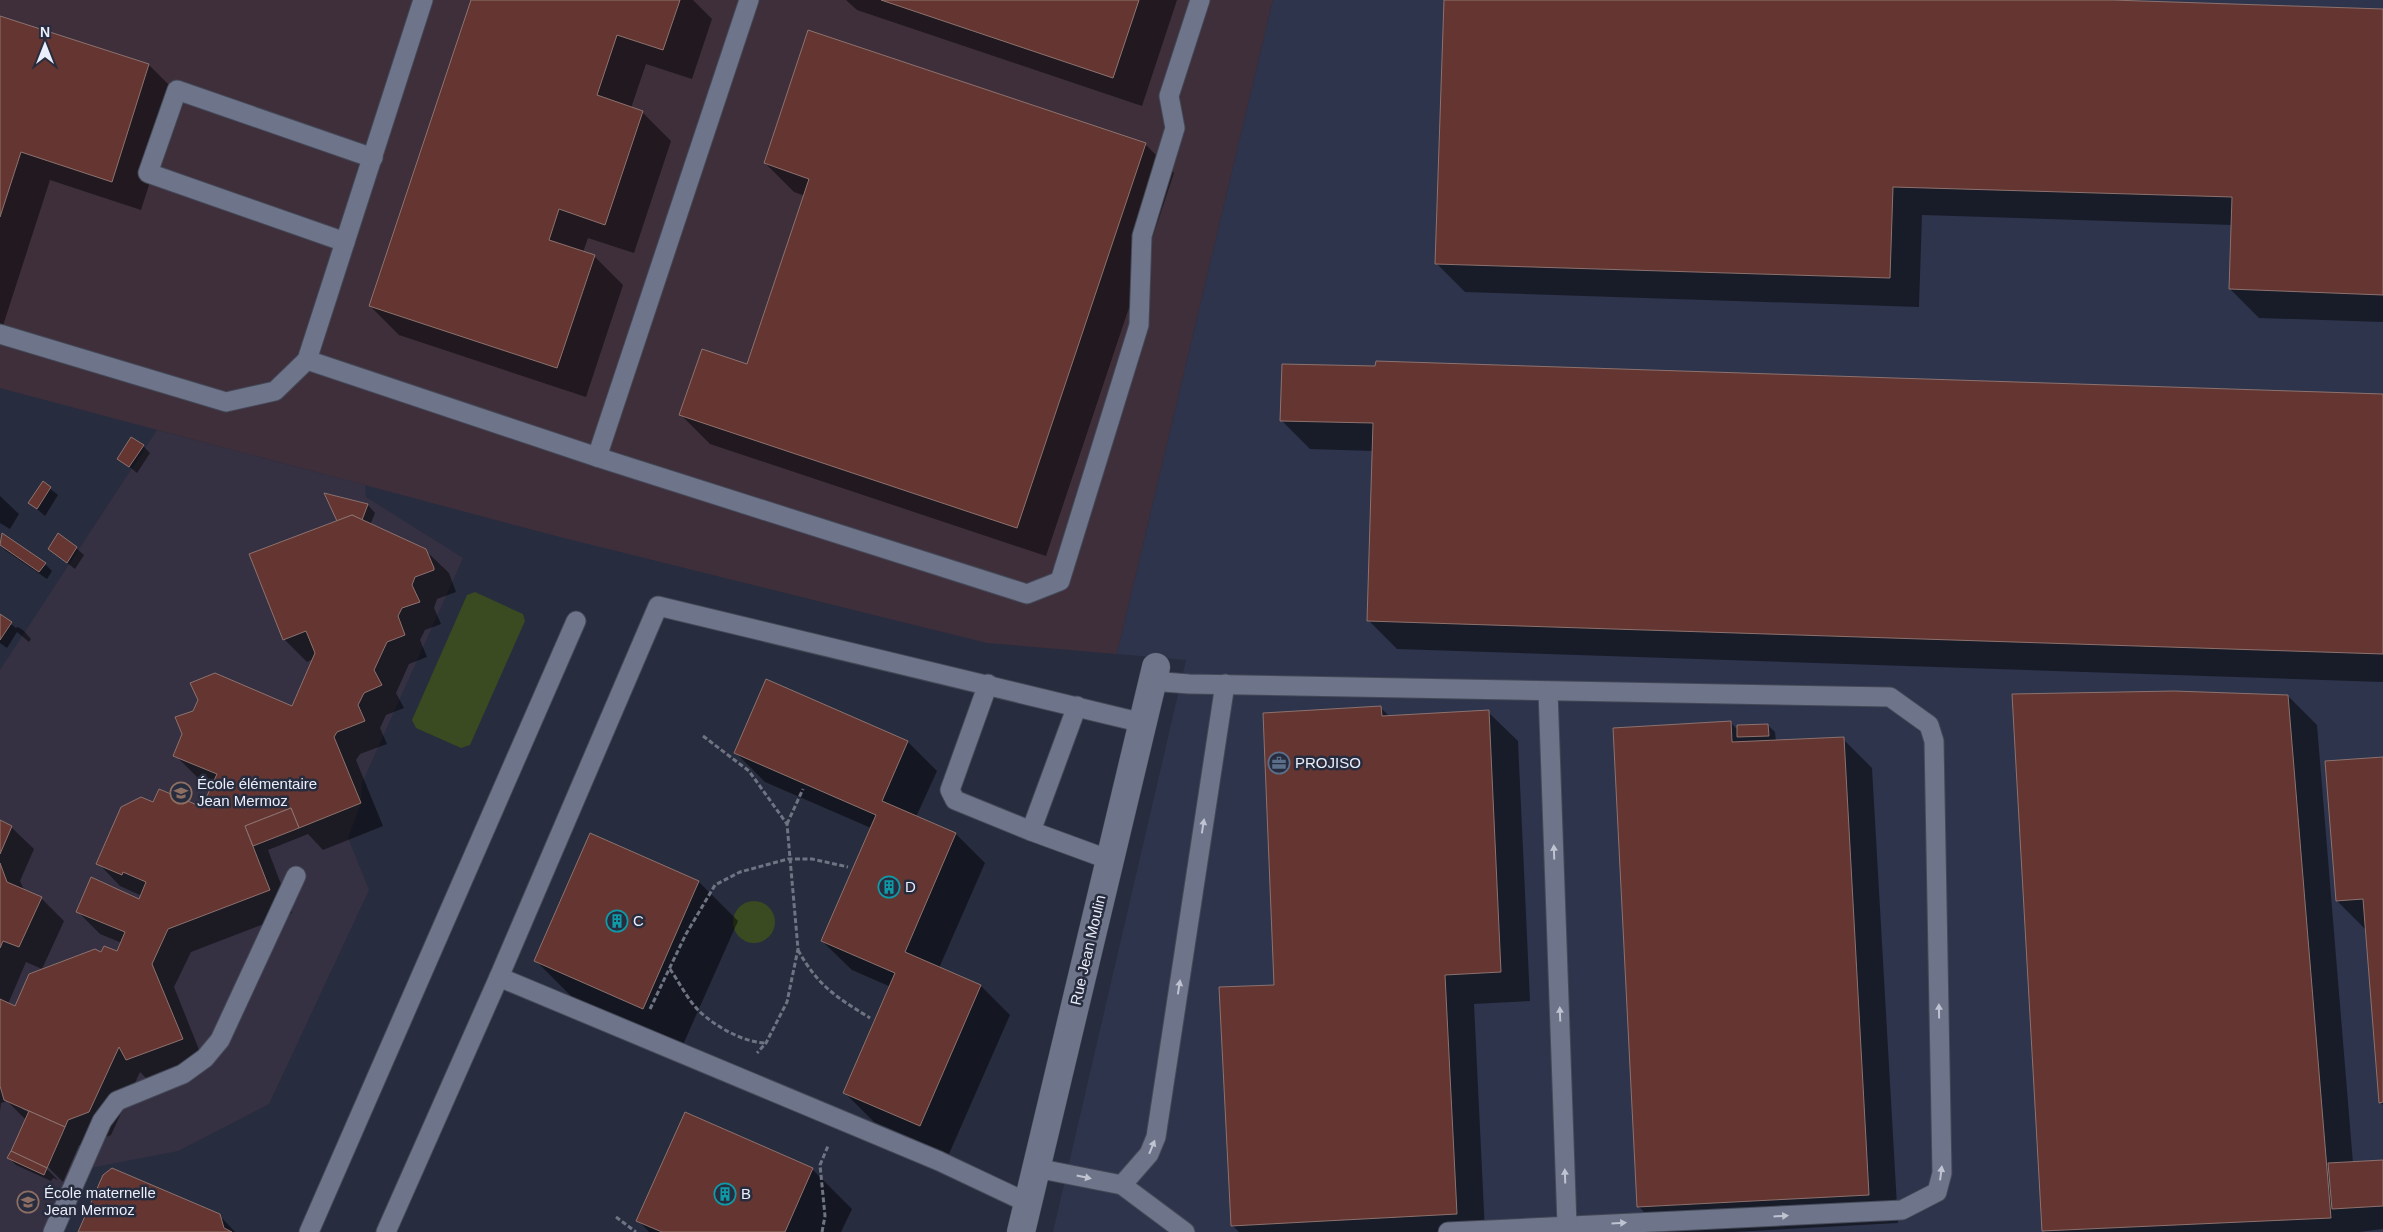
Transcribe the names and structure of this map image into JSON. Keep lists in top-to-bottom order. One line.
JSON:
{"streets":{"street":["Rue Jean Moulin"]},"places":{"office":["PROJISO"],"school or university":["École élémentaire Jean Mermoz","École maternelle Jean Mermoz"],"building":["D","C","B"]},"north":"top"}
